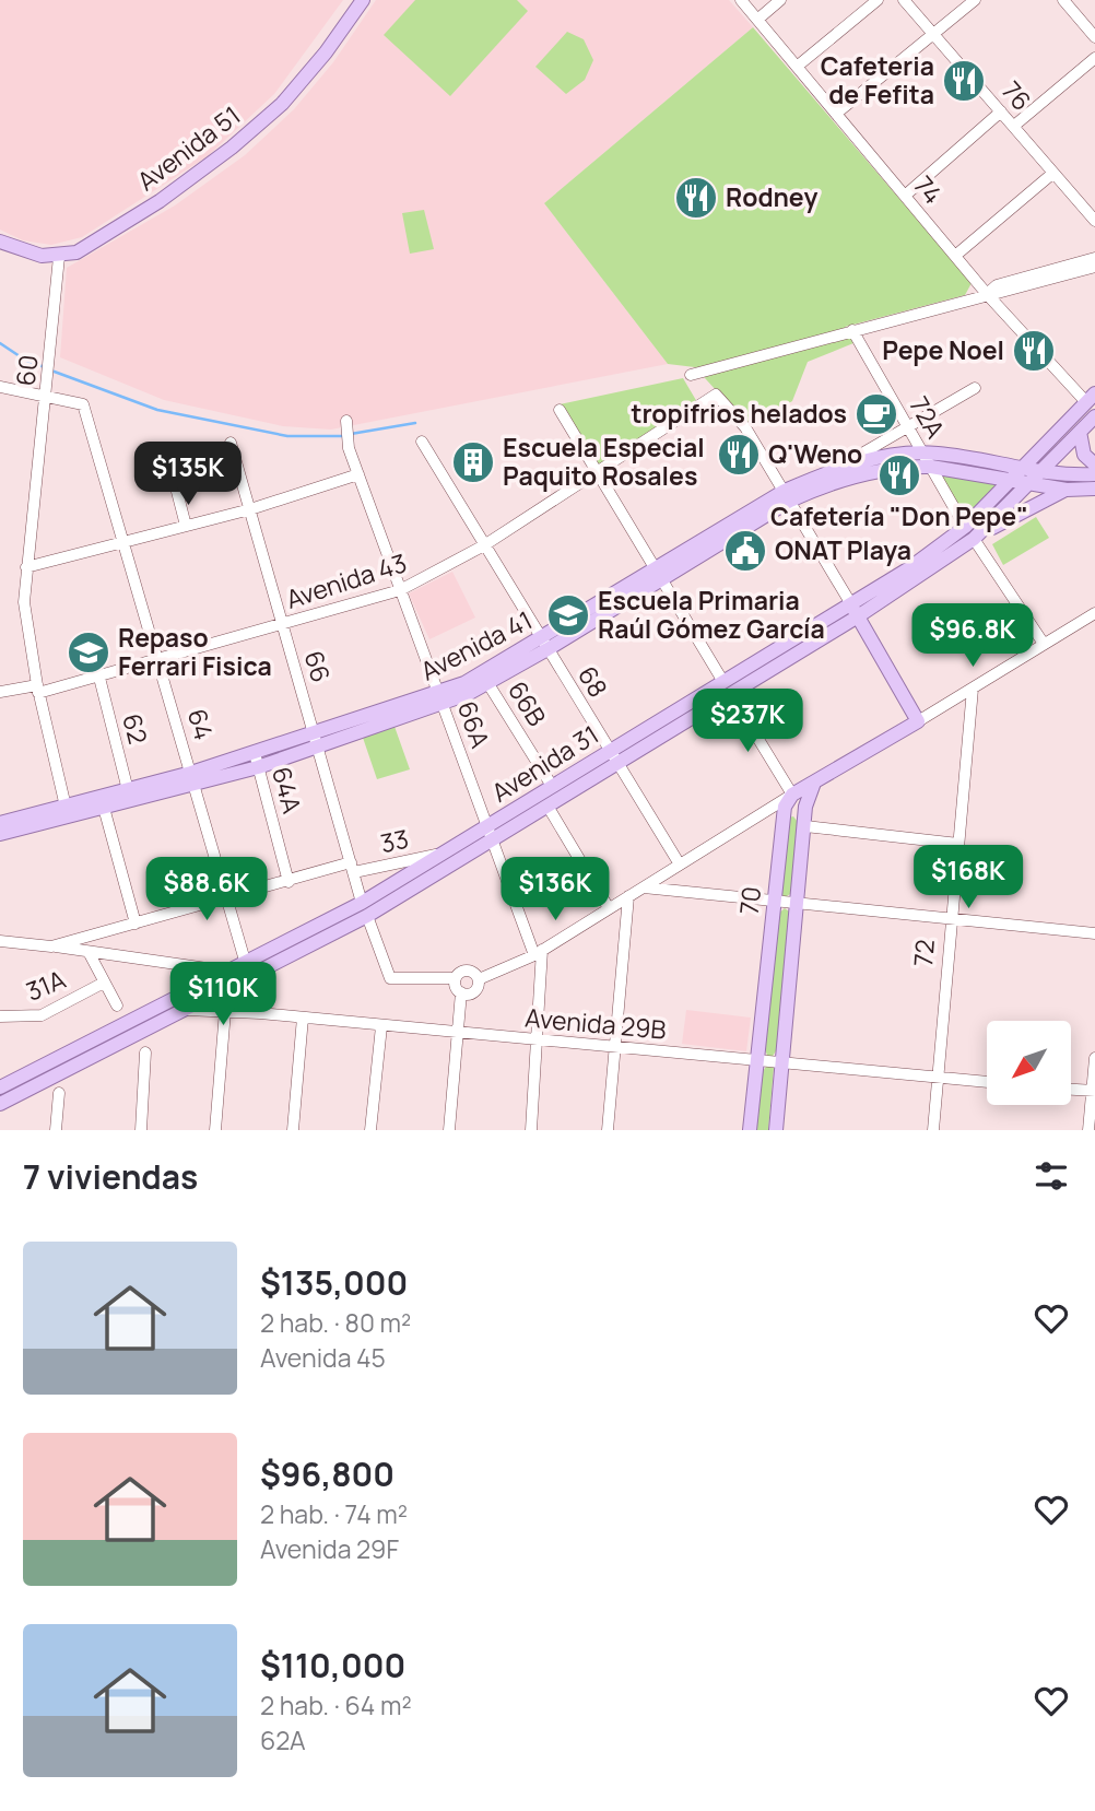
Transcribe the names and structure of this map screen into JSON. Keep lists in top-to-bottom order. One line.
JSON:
{"streets":{"main road":["Avenida 51","Avenida 41","Avenida 31","70"],"street":["76","74","60","72A","Avenida 43","66","68","66B","64","66A","62","64A","33","72","31A","Avenida 29B"]},"crossings":[["Avenida 51","60"],["60","Avenida 43"],["60","Avenida 41"],["60","64"],["72A","Avenida 41"],["72A","Avenida 31"],["Avenida 43","Avenida 41"],["Avenida 43","66"],["Avenida 43","68"],["Avenida 43","64"],["Avenida 43","66A"],["Avenida 43","62"],["Avenida 41","66"],["Avenida 41","68"],["Avenida 41","66B"],["Avenida 41","64"],["Avenida 41","66A"],["Avenida 41","62"],["Avenida 41","Avenida 31"],["Avenida 41","64A"],["66","Avenida 31"],["66","33"],["68","Avenida 31"],["66B","Avenida 31"],["64","Avenida 31"],["64","33"],["64","Avenida 29B"],["66A","Avenida 31"],["66A","Avenida 29B"],["Avenida 31","33"],["Avenida 31","Avenida 29B"],["64A","33"],["70","Avenida 29B"],["72","Avenida 29B"]],"places":{"restaurant":["Cafeteria de Fefita","Rodney","Pepe Noel","Q'Weno","Cafetería \"Don Pepe\""],"cafe":["tropifrios helados"],"building":["Escuela Especial Paquito Rosales"],"public building":["ONAT Playa"],"school or university":["Escuela Primaria Raúl Gómez García","Repaso Ferrari Fisica"]},"north":"bottom left","page":{"price":["$135K","$96.8K","$237K","$168K","$88.6K","$136K","$110K"],"heading":"7 viviendas","list":[{"name":"$135,000","note":"2 hab. · 80 m² · Avenida 45"},{"name":"$96,800","note":"2 hab. · 74 m² · Avenida 29F"},{"name":"$110,000","note":"2 hab. · 64 m² · 62A"}]}}
